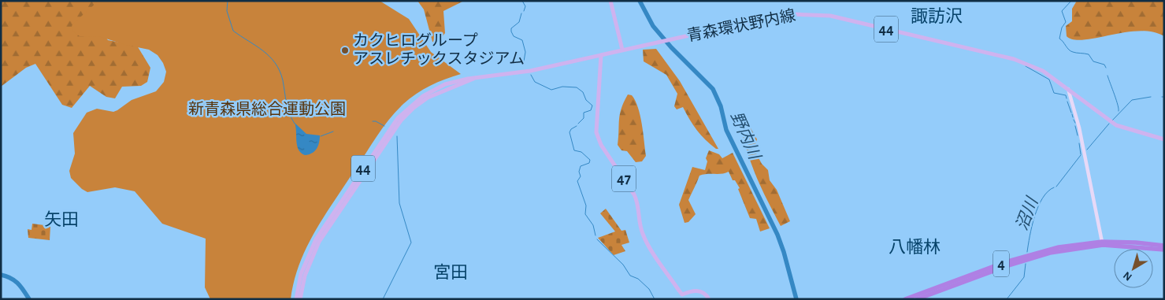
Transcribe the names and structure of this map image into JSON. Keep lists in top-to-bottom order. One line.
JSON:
{"streets":{"highway":["4"],"main road":["青森環状野内線","44","47"]},"crossings":[["青森環状野内線","44"],["44","47"]],"districts":["諏訪沢","矢田","八幡林","宮田"],"water":["野内川","沼川"],"parks":["新青森県総合運動公園"],"places":["カクヒログループ アスレチックスタジアム"],"north":"bottom left"}
